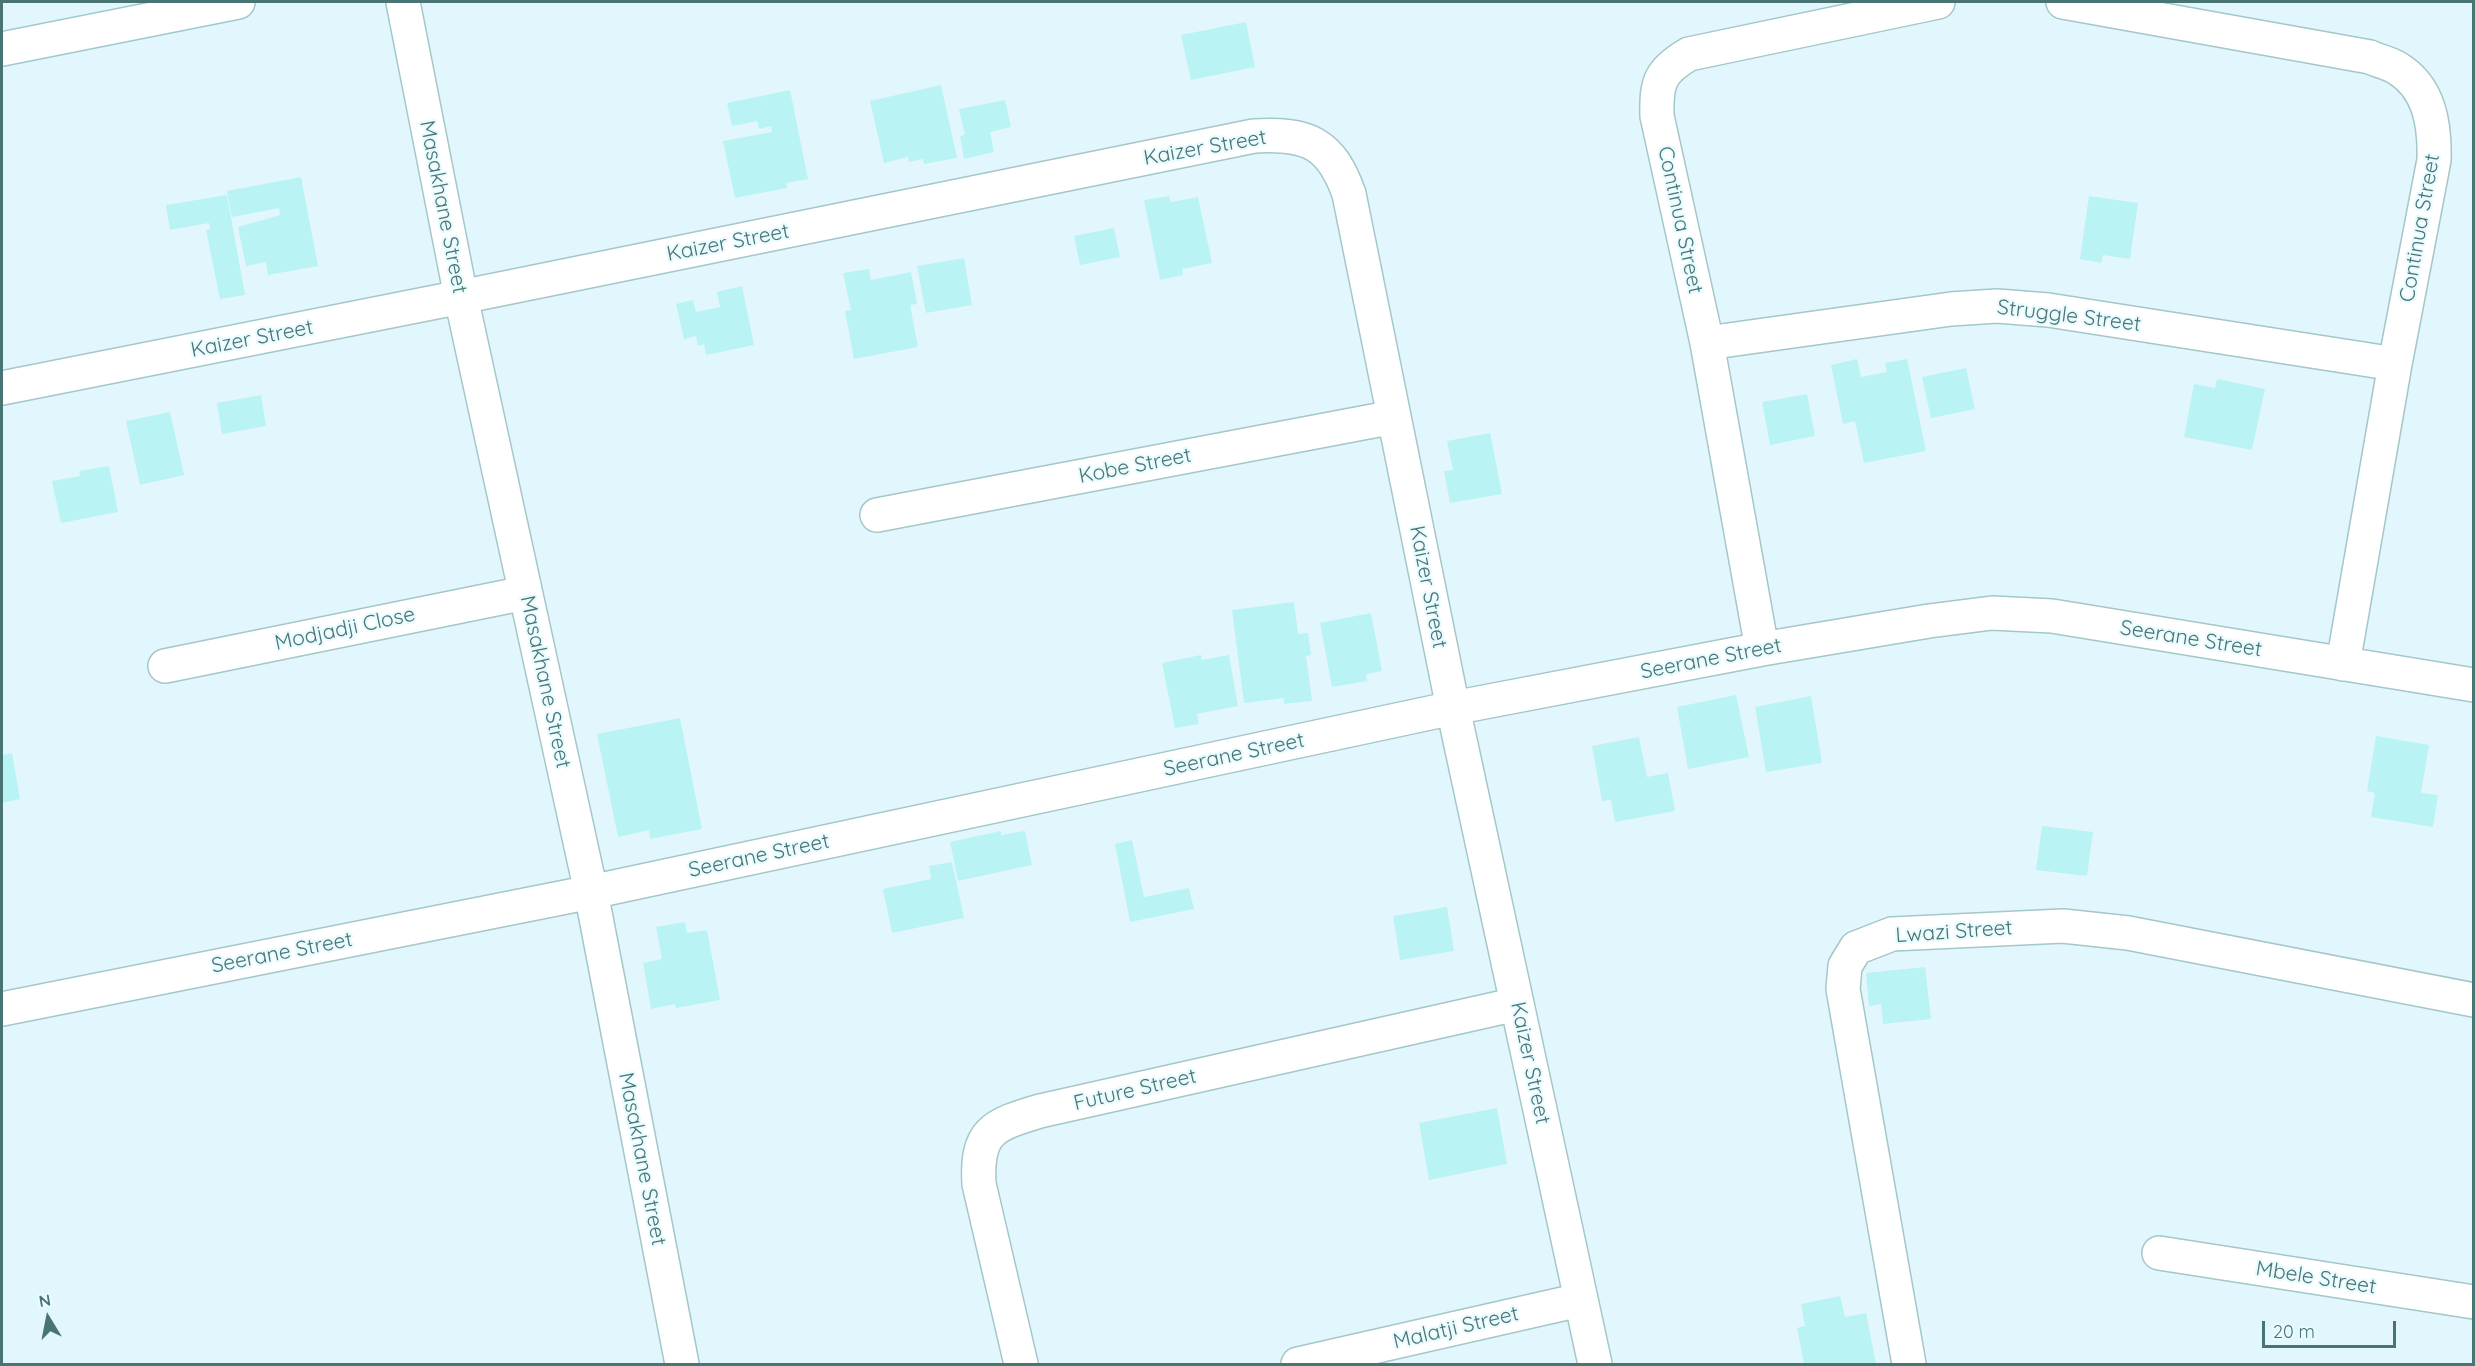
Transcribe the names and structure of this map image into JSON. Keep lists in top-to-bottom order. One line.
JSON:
{"streets":{"street":["Kaizer Street","Masakhane Street","Continua Street","Struggle Street","Kobe Street","Modjadji Close","Seerane Street","Lwazi Street","Future Street","Mbele Street","Malatji Street"]},"crossings":[["Kaizer Street","Masakhane Street"],["Kaizer Street","Kobe Street"],["Kaizer Street","Seerane Street"],["Kaizer Street","Future Street"],["Kaizer Street","Malatji Street"],["Masakhane Street","Modjadji Close"],["Masakhane Street","Seerane Street"],["Continua Street","Struggle Street"],["Continua Street","Seerane Street"]],"scale_bar":"20 m","north":"top"}
